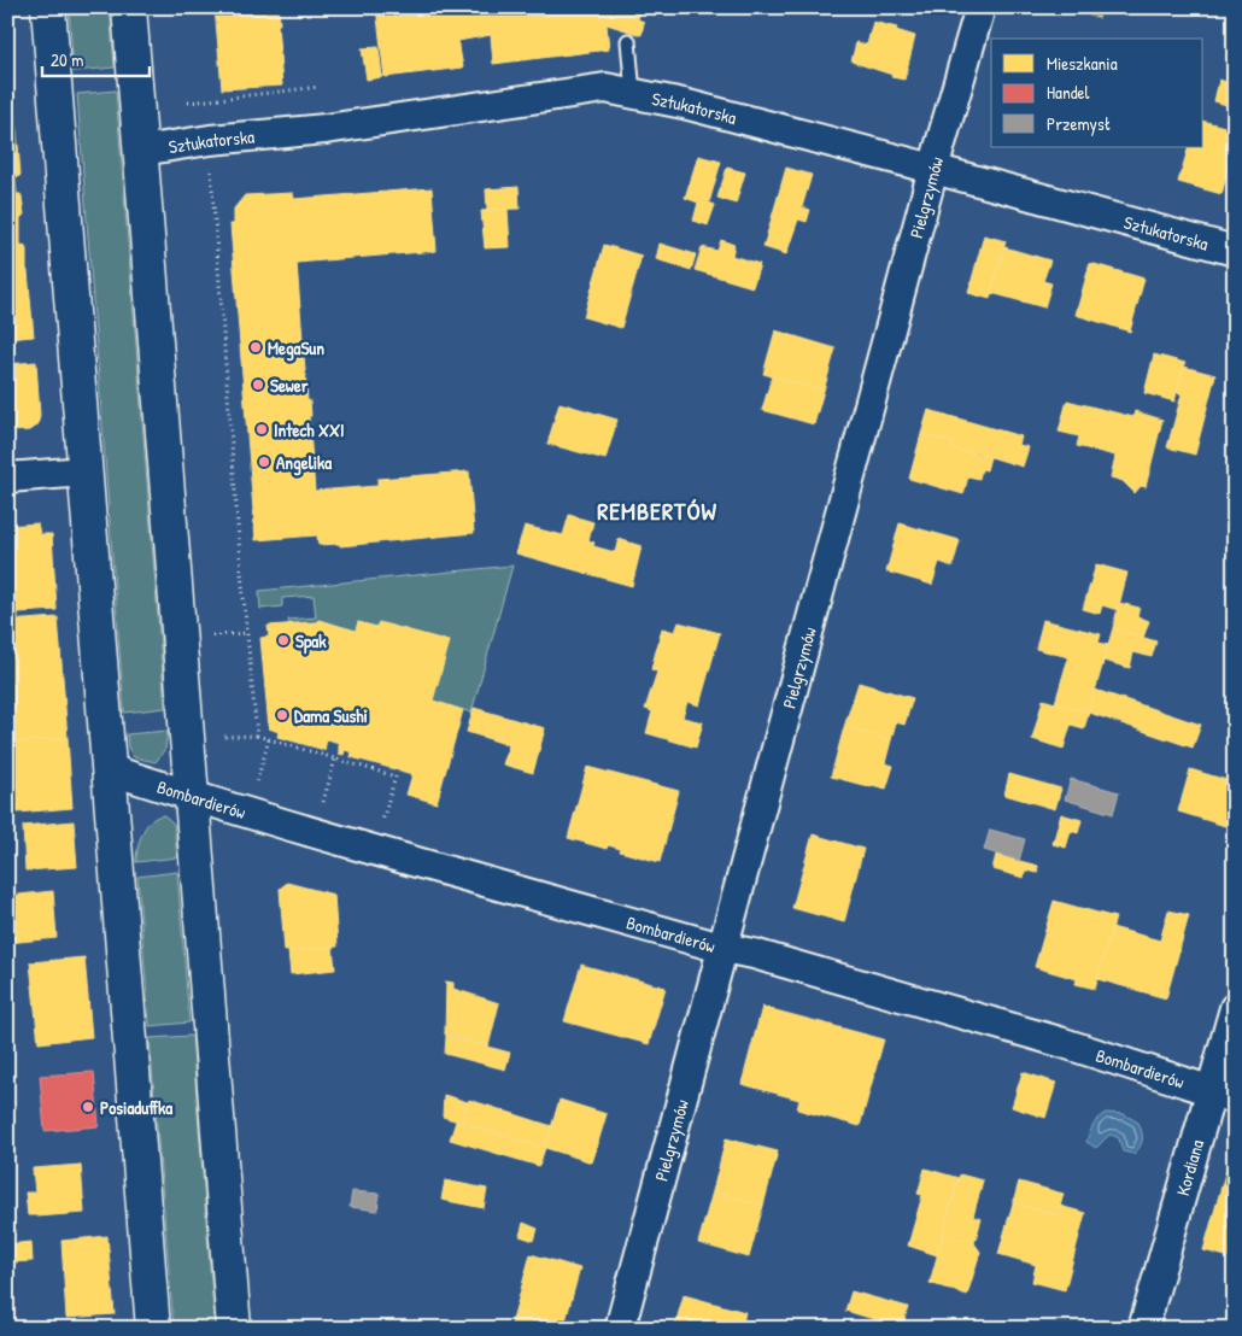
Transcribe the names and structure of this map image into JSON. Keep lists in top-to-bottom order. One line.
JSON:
{"streets":{"street":["Sztukatorska","Pielgrzymów","Bombardierów","Kordiana"]},"crossings":[["Sztukatorska","Pielgrzymów"],["Pielgrzymów","Bombardierów"],["Bombardierów","Kordiana"]],"districts":["REMBERTÓW"],"places":["MegaSun","Sewer","Intech XXI","Angelika","Spak","Dama Sushi","Posiaduffka"],"legend":["Mieszkania","Handel","Przemysł"],"scale_bar":"20 m"}
